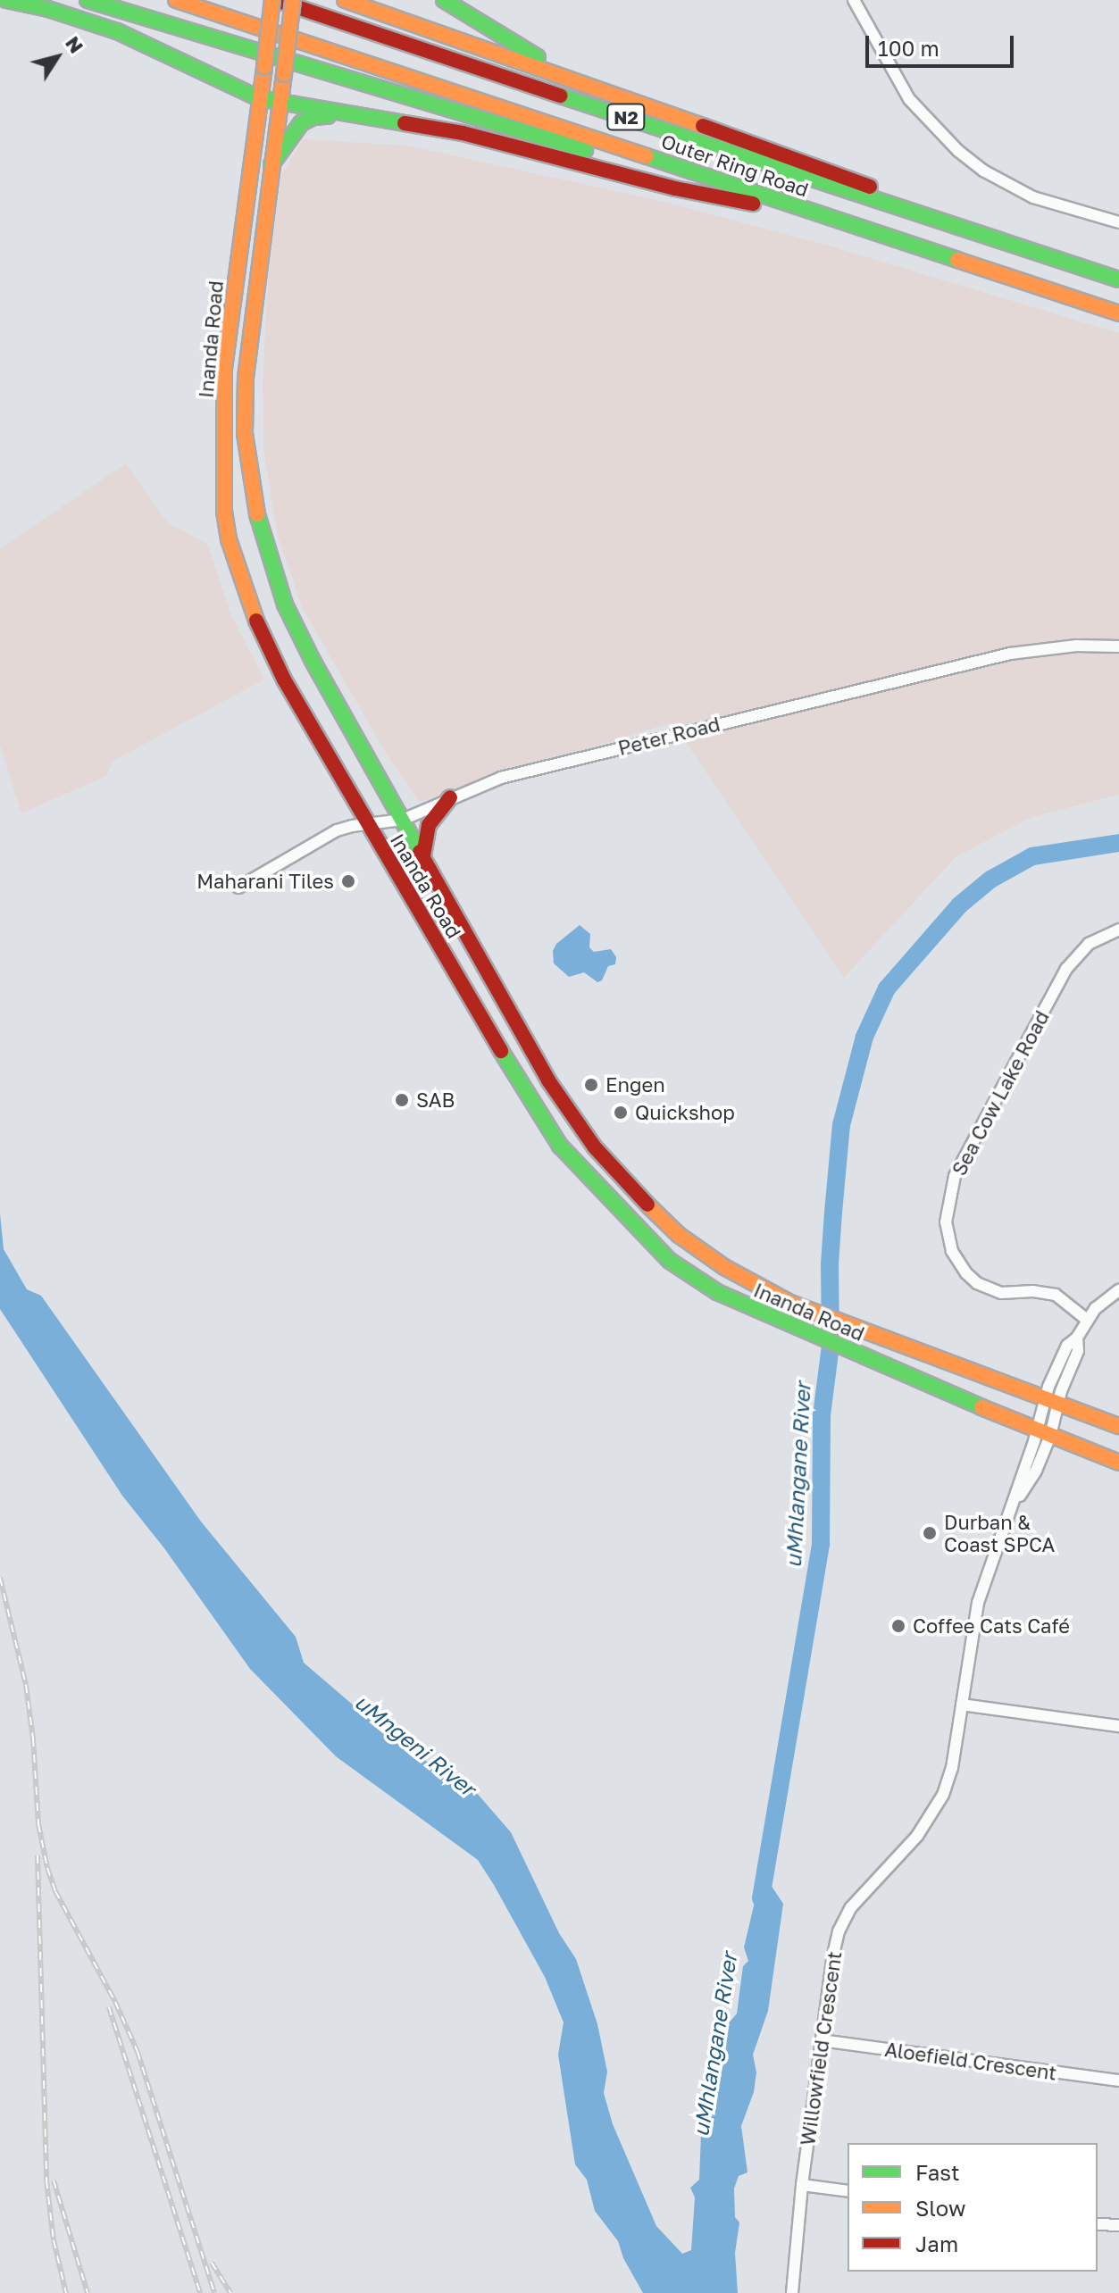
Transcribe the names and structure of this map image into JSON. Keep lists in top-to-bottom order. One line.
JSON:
{"streets":{"main road":["N2","Outer Ring Road","Inanda Road"],"street":["Peter Road","Sea Cow Lake Road","Willowfield Crescent","Aloefield Crescent"]},"crossings":[["Outer Ring Road","Inanda Road"],["Inanda Road","Peter Road"],["Inanda Road","Willowfield Crescent"],["Sea Cow Lake Road","Willowfield Crescent"],["Willowfield Crescent","Aloefield Crescent"]],"water":["uMhlangane River","uMngeni River"],"places":["Maharani Tiles","Engen","SAB","Quickshop","Durban & Coast SPCA","Coffee Cats Café"],"legend":["Fast","Slow","Jam"],"scale_bar":"100 m","north":"top right"}
